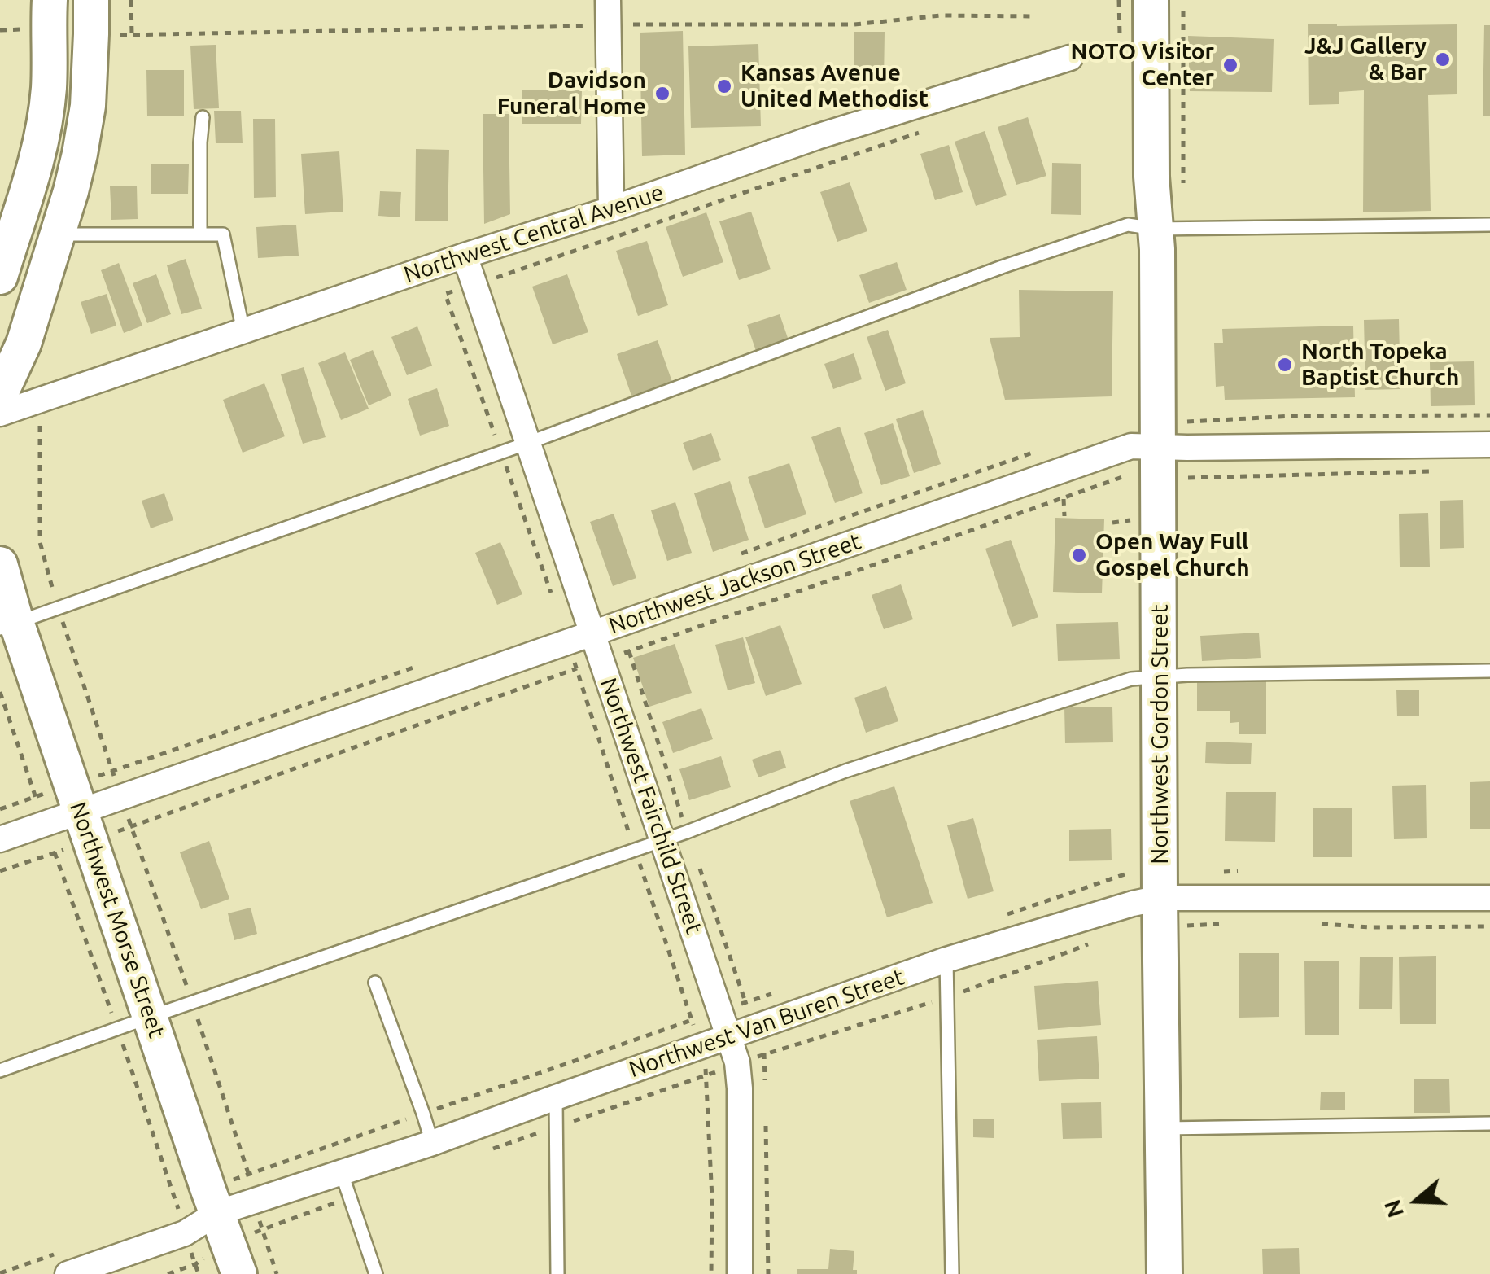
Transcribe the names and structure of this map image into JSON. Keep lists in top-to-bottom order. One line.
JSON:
{"streets":{"main road":["Northwest Gordon Street","Northwest Morse Street"],"street":["Northwest Central Avenue","Northwest Jackson Street","Northwest Fairchild Street","Northwest Van Buren Street"]},"crossings":[["Northwest Central Avenue","Northwest Fairchild Street"],["Northwest Jackson Street","Northwest Gordon Street"],["Northwest Jackson Street","Northwest Fairchild Street"],["Northwest Jackson Street","Northwest Morse Street"],["Northwest Gordon Street","Northwest Van Buren Street"],["Northwest Fairchild Street","Northwest Van Buren Street"],["Northwest Morse Street","Northwest Van Buren Street"]],"places":["J&J Gallery & Bar","NOTO Visitor Center","Kansas Avenue United Methodist","Davidson Funeral Home","North Topeka Baptist Church","Open Way Full Gospel Church"],"north":"left"}
